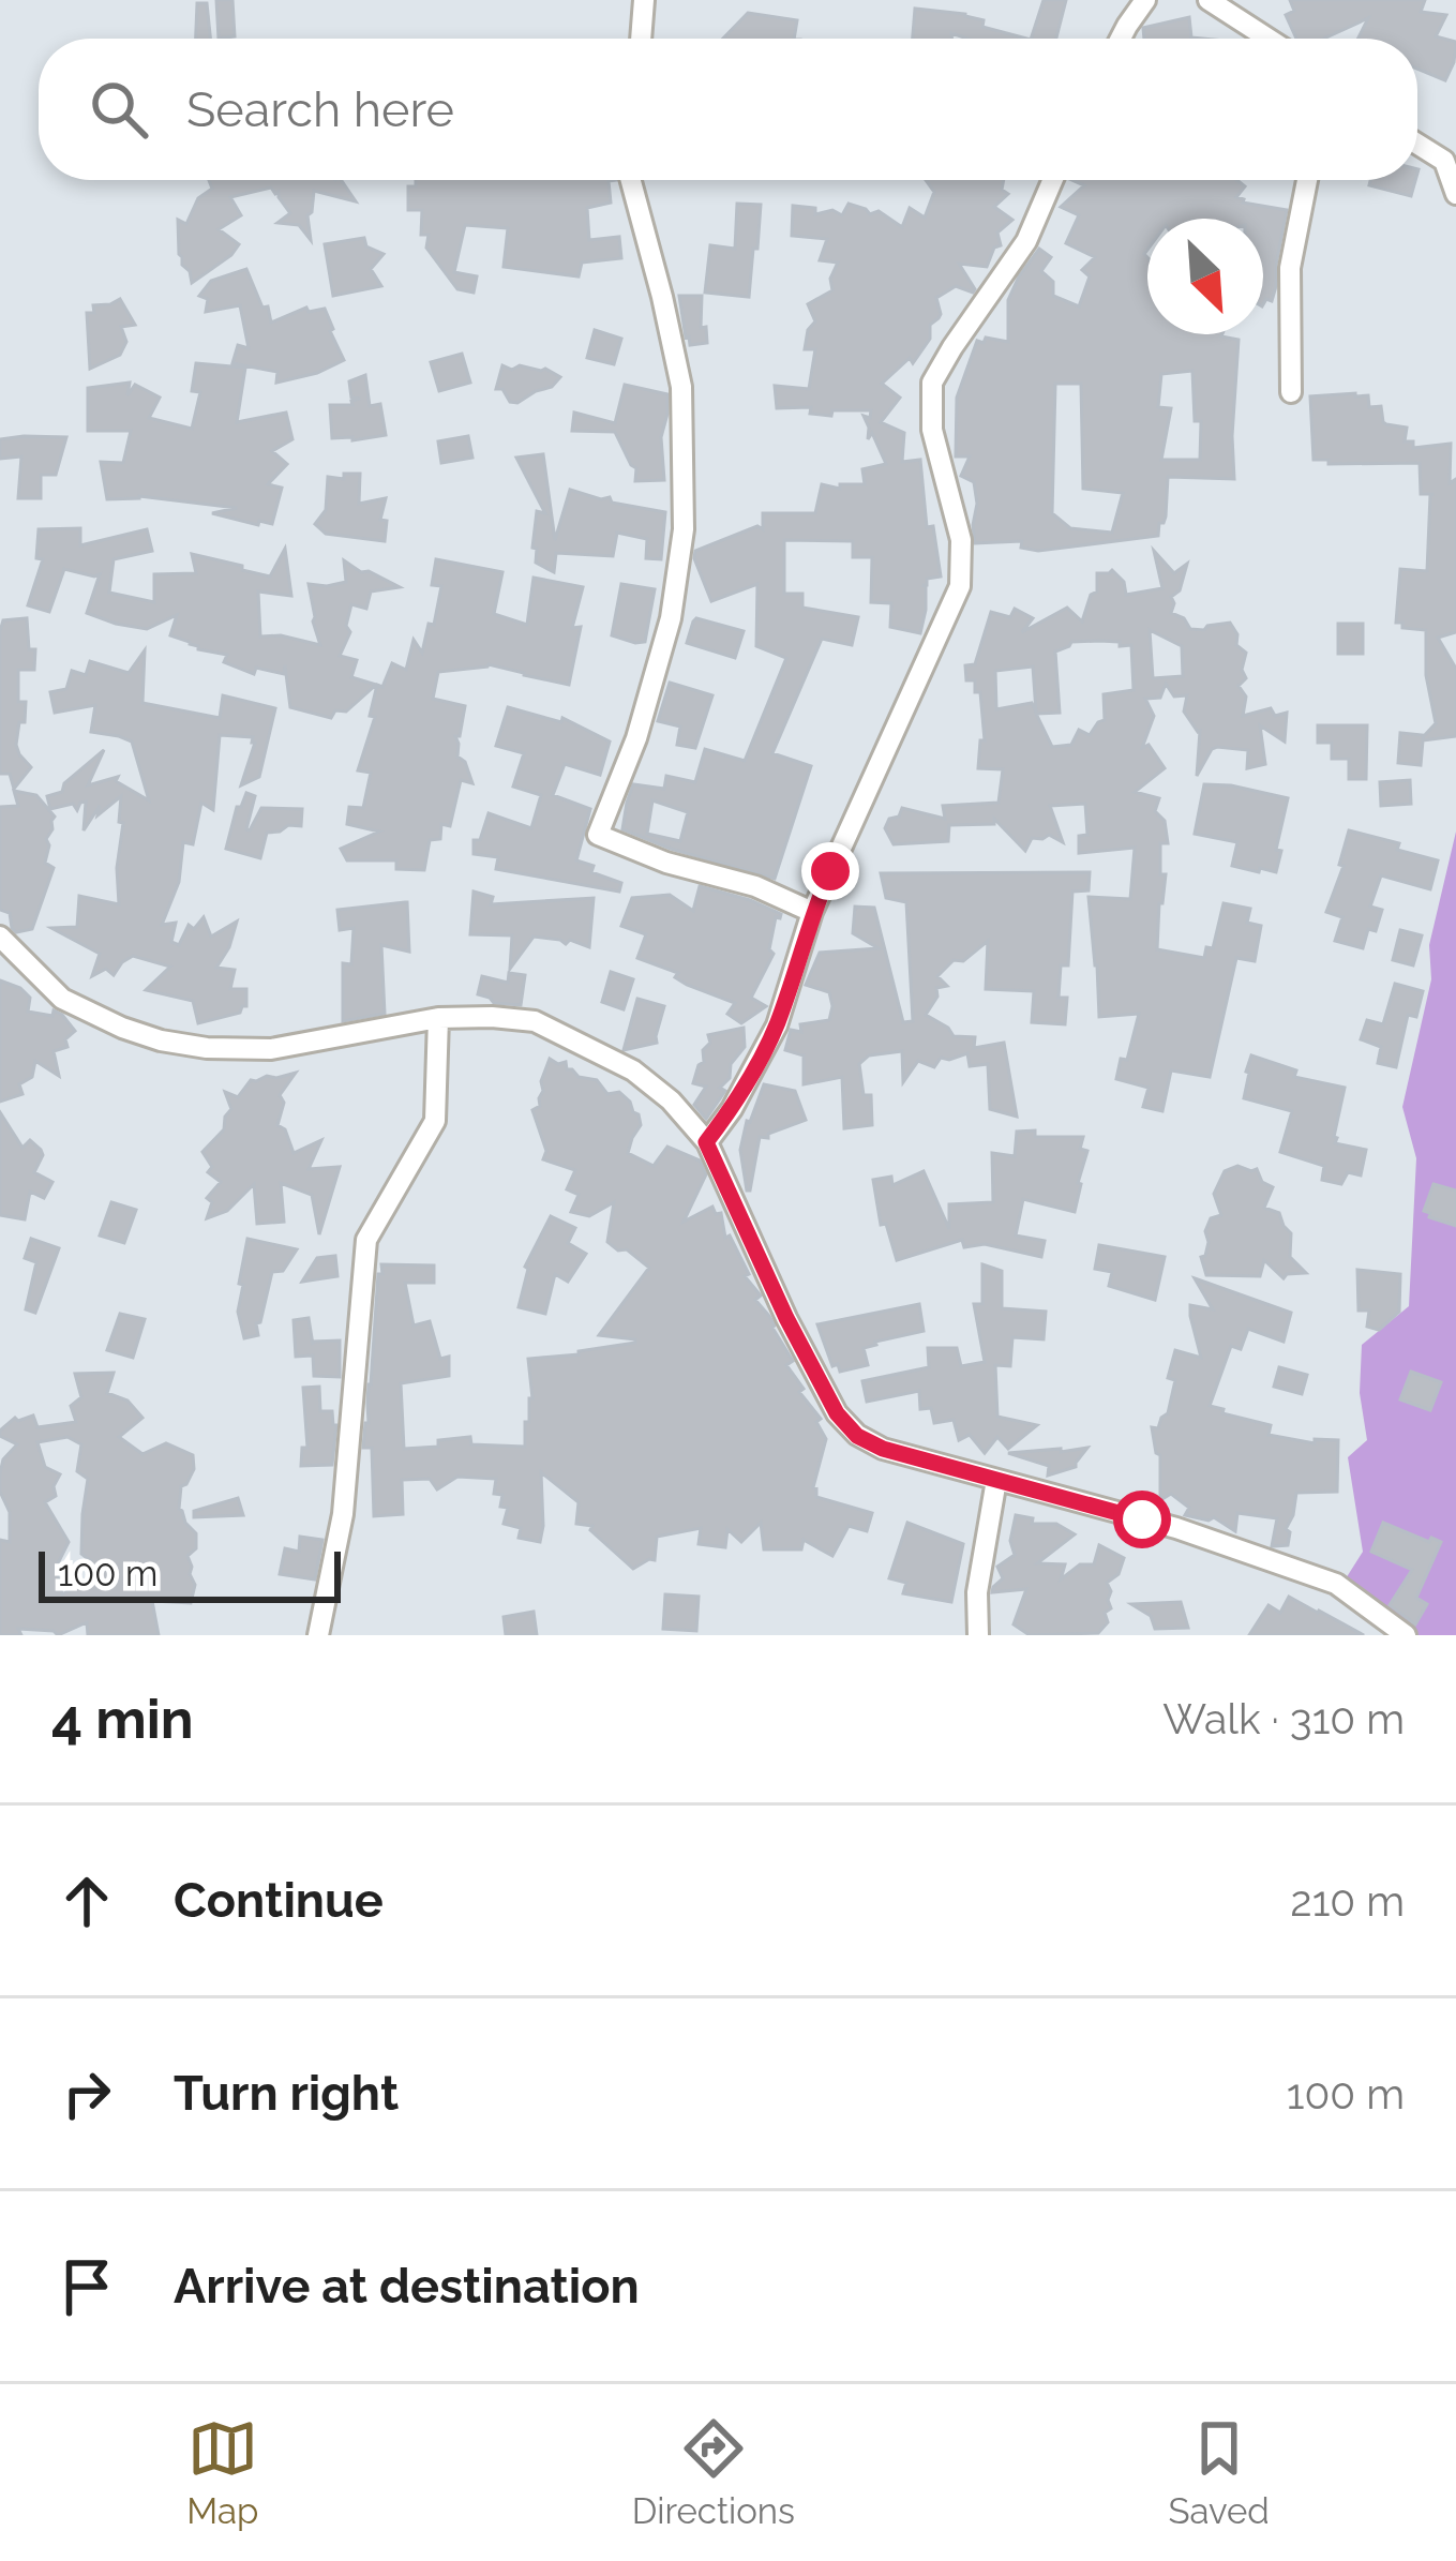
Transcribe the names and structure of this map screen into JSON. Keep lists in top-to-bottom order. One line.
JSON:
{"scale_bar":"100 m","north":"bottom right","page":{"search":"Search here","scale":"100 m","heading":["4 min","Walk · 310 m"],"list":[["Continue","210 m"],["Turn right","100 m"],"Arrive at destination"],"nav":["Map","Directions","Saved"]}}
